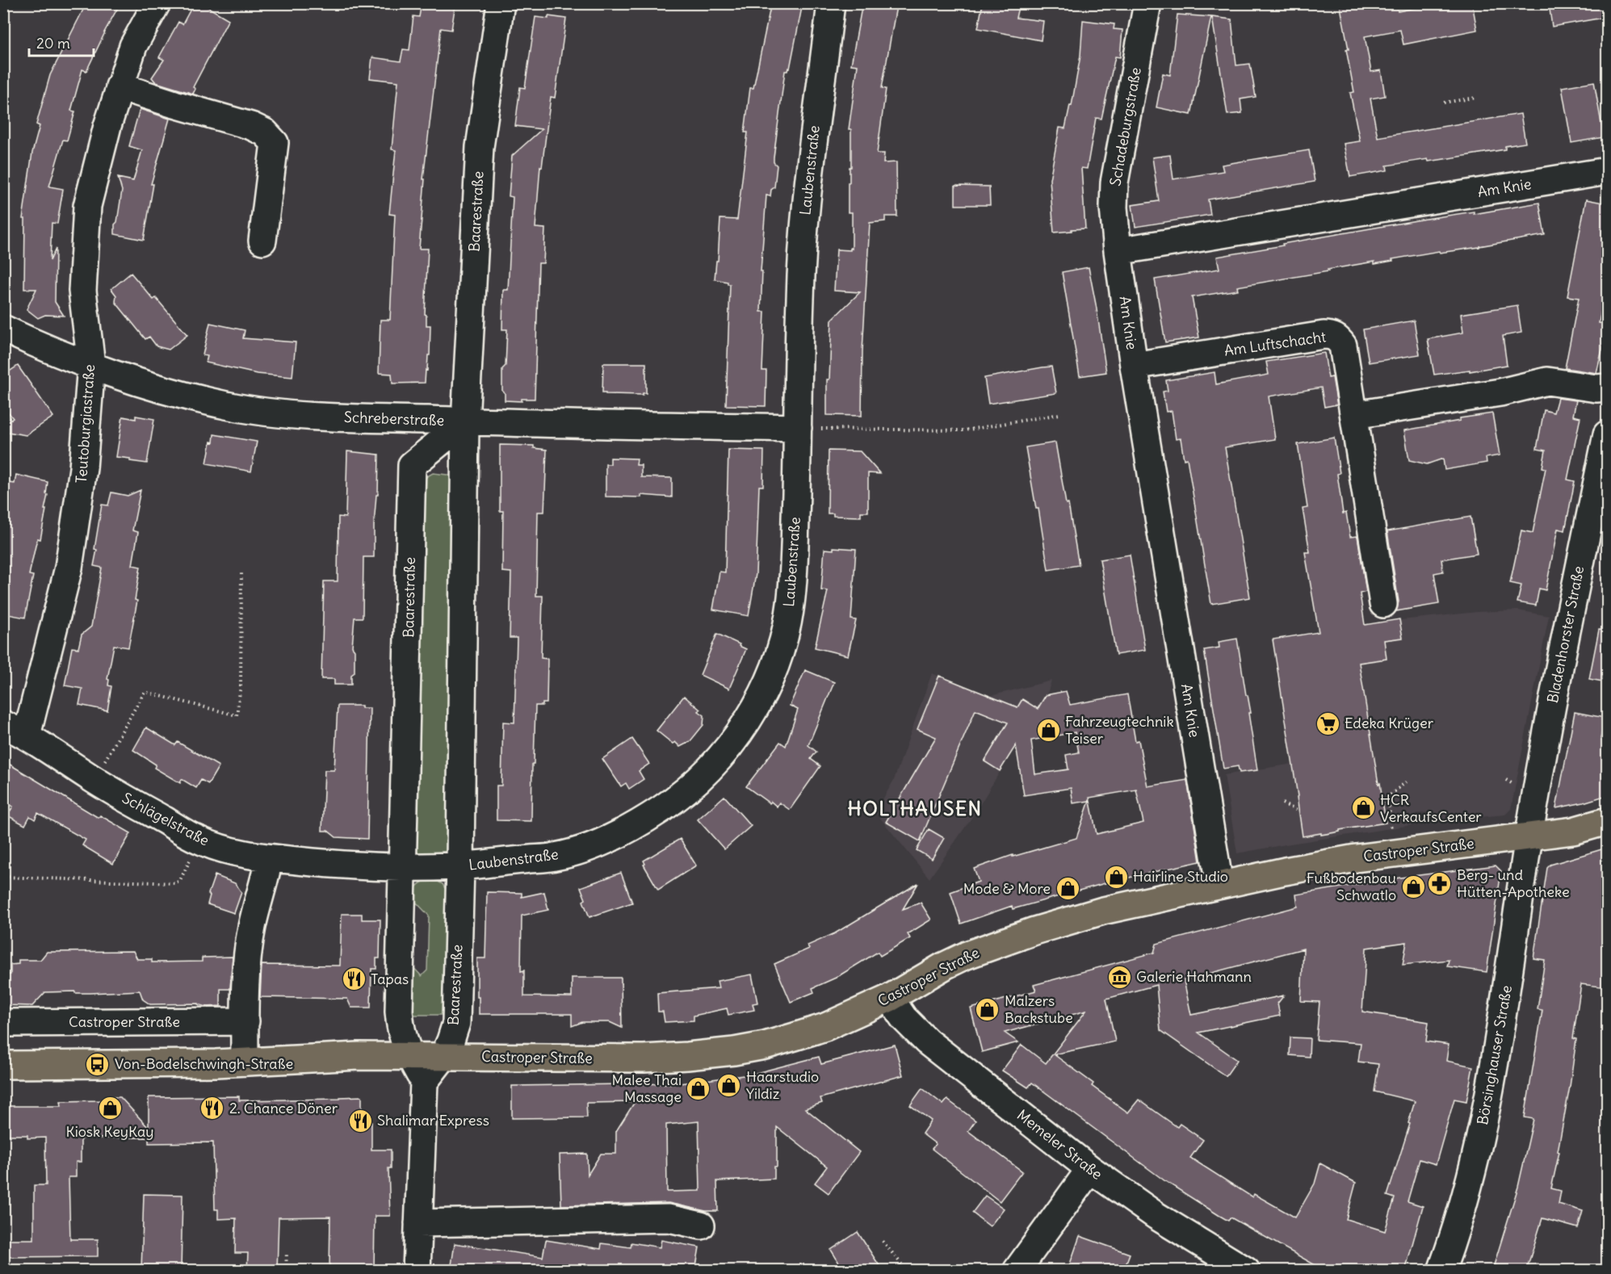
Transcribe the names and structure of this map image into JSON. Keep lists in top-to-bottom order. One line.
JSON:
{"streets":{"main road":["Castroper Straße"],"street":["Schadeburgstraße","Laubenstraße","Am Knie","Baarestraße","Am Luftschacht","Schreberstraße","Teutoburgiastraße","Bladenhorster Straße","Schlägelstraße","Börsinghauser Straße","Memeler Straße"]},"crossings":[["Schadeburgstraße","Am Knie"],["Laubenstraße","Baarestraße"],["Laubenstraße","Schreberstraße"],["Laubenstraße","Schlägelstraße"],["Am Knie","Am Luftschacht"],["Am Knie","Castroper Straße"],["Baarestraße","Schreberstraße"],["Baarestraße","Schlägelstraße"],["Baarestraße","Castroper Straße"],["Schreberstraße","Teutoburgiastraße"],["Teutoburgiastraße","Schlägelstraße"],["Bladenhorster Straße","Castroper Straße"],["Bladenhorster Straße","Börsinghauser Straße"],["Castroper Straße","Börsinghauser Straße"],["Castroper Straße","Memeler Straße"]],"districts":["HOLTHAUSEN"],"places":{"supermarket":["Edeka Krüger"],"shop":["Fahrzeugtechnik Teiser","HCR VerkaufsCenter","Hairline Studio","Fußbodenbau Schwatlo","Mode & More","Malzers Backstube","Haarstudio Yildiz","Malee Thai Massage","Kiosk KeyKay"],"pharmacy":["Berg- und Hütten-Apotheke"],"museum":["Galerie Hahmann"],"restaurant":["Tapas","2. Chance Döner","Shalimar Express"],"bus stop":["Von-Bodelschwingh-Straße"]},"scale_bar":"20 m"}
